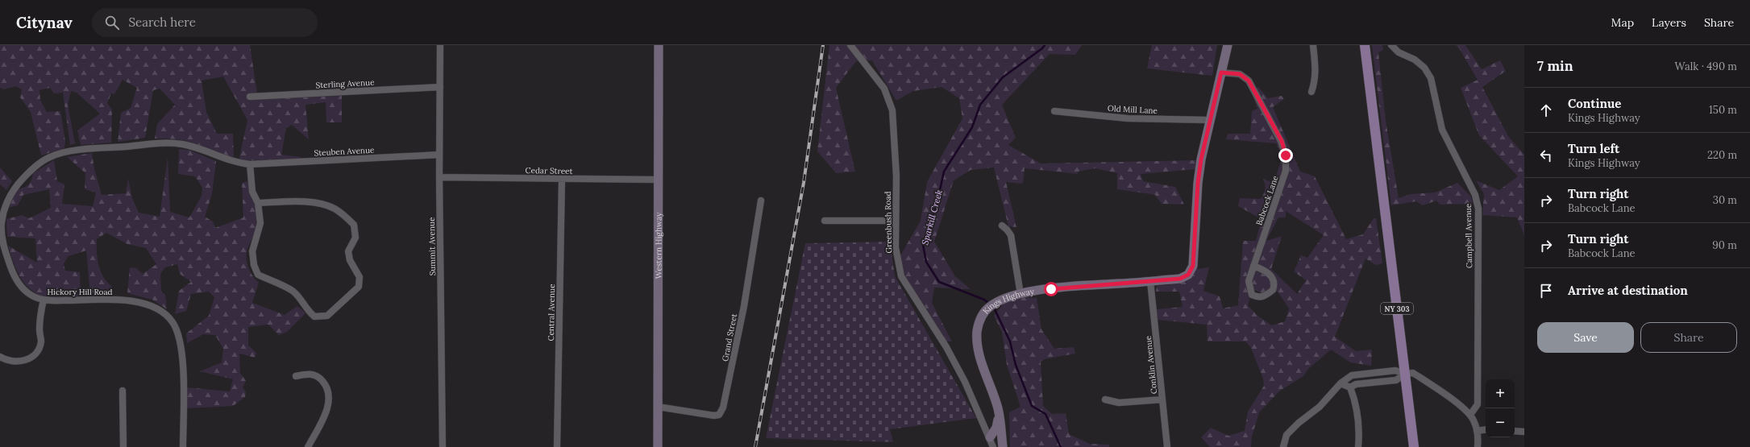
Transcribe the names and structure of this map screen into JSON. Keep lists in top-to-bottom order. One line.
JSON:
{"streets":{"main road":["NY 303"],"street":["Sterling Avenue","Old Mill Lane","Steuben Avenue","Cedar Street","Babcock Lane","Greenbush Road","Campbell Avenue","Summit Avenue","Western Highway","Hickory Hill Road","Kings Highway","Central Avenue","Grand Street","Conklin Avenue"]},"crossings":[["Sterling Avenue","Summit Avenue"],["Old Mill Lane","Kings Highway"],["Steuben Avenue","Summit Avenue"],["Steuben Avenue","Hickory Hill Road"],["Cedar Street","Summit Avenue"],["Cedar Street","Western Highway"],["Cedar Street","Central Avenue"],["Babcock Lane","Kings Highway"],["Western Highway","Grand Street"],["Kings Highway","Conklin Avenue"]],"water":["Sparkill Creek"],"page":{"header":"Citynav","search":"Search here","nav":["Map","Layers","Share"],"heading":["7 min","Walk · 490 m"],"list":[["Continue","Kings Highway","150 m"],["Turn left","Kings Highway","220 m"],["Turn right","Babcock Lane","30 m"],["Turn right","Babcock Lane","90 m"],"Arrive at destination"],"buttons":["Save","Share"],"map_buttons":["+","−"]}}
